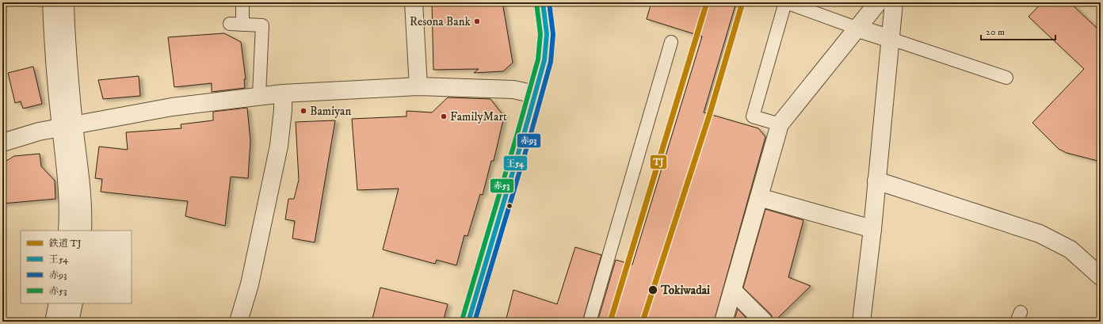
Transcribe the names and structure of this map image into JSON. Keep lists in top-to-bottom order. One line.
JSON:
{"places":["Resona Bank","Bamiyan","FamilyMart","Tokiwadai"],"lines":["rail line TJ","transit line 王54","transit line 赤93","transit line 赤53"],"legend":["鉄道 TJ","王54","赤93","赤53"],"scale_bar":"20 m"}
